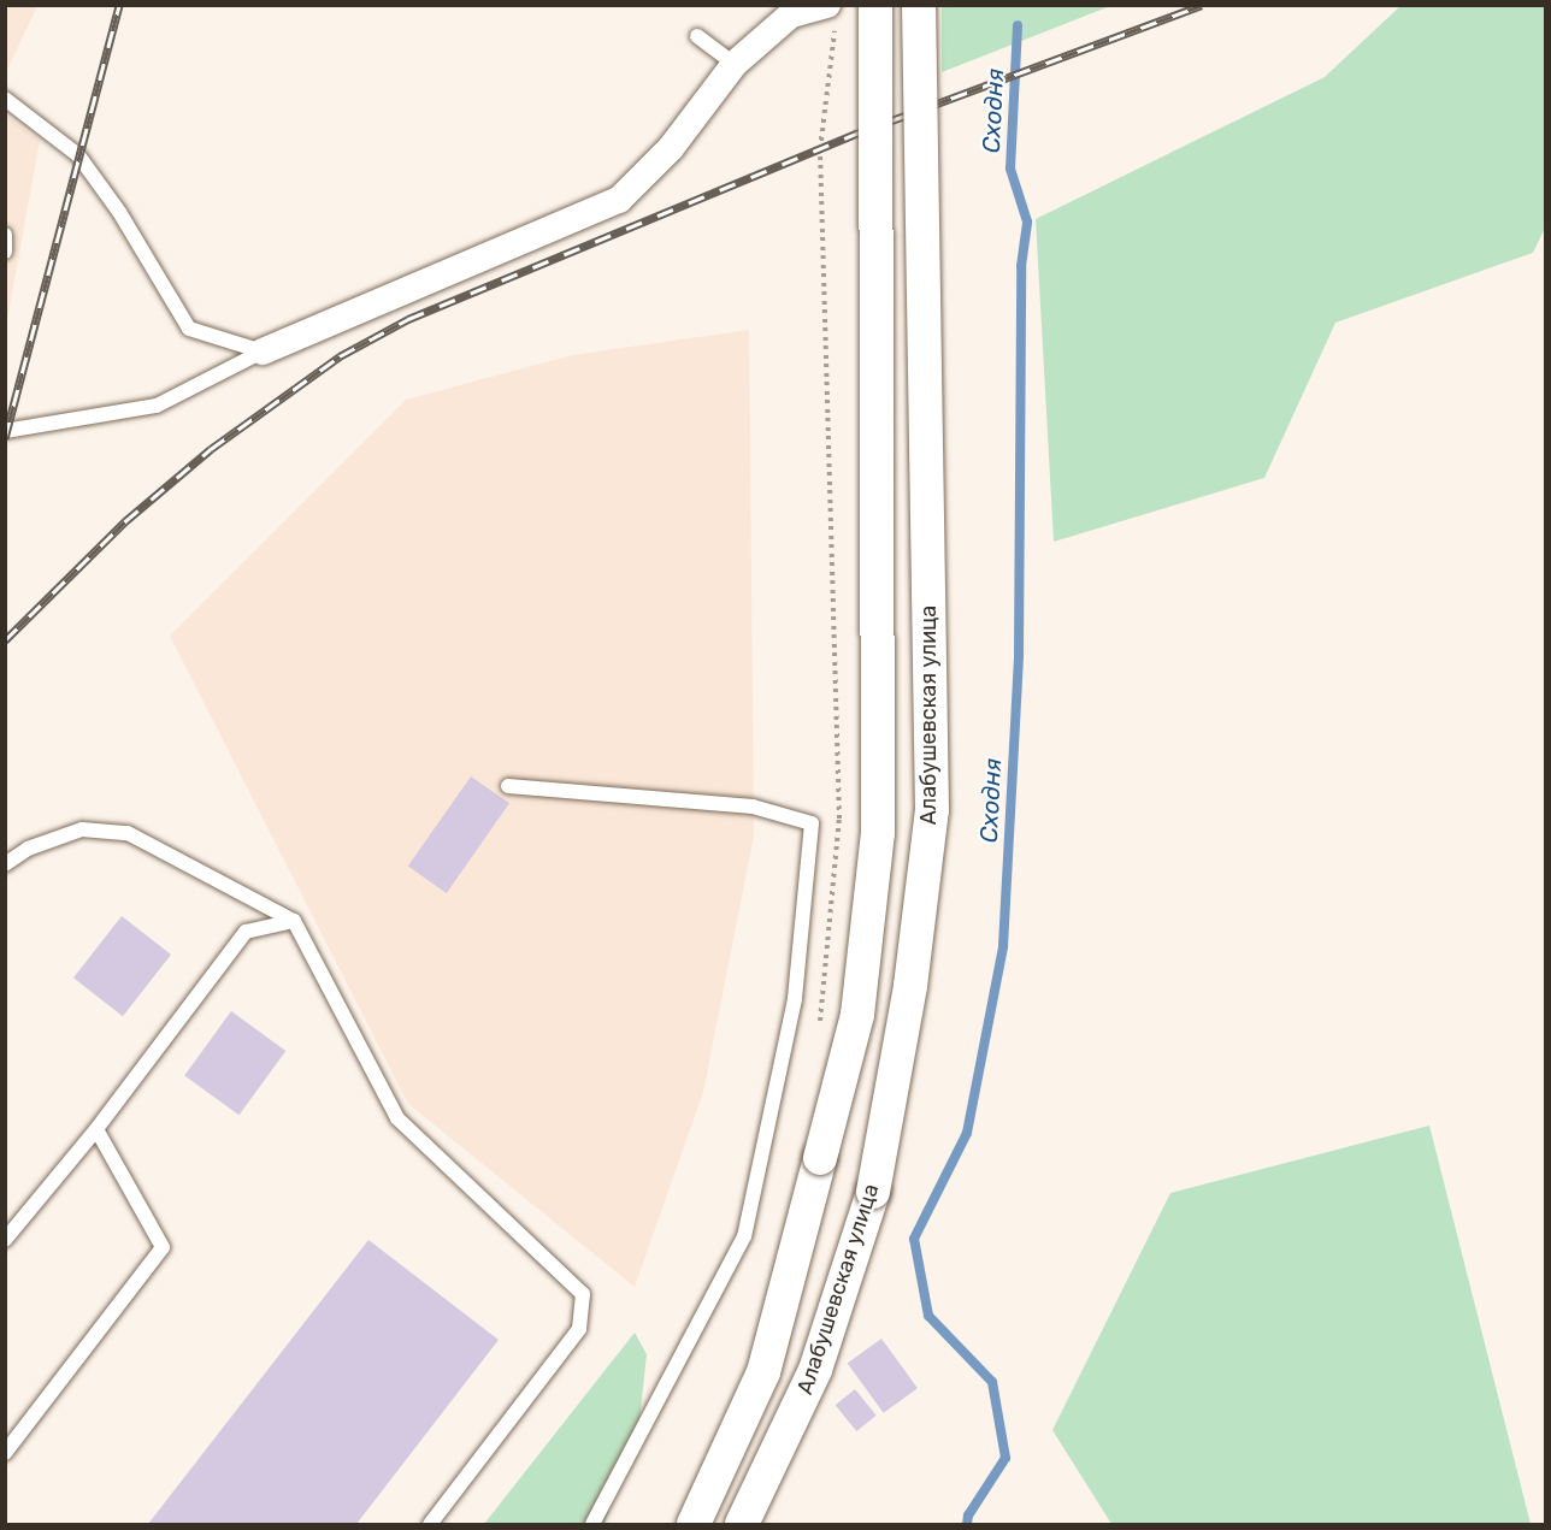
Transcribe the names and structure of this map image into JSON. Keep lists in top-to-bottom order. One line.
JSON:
{"streets":{"street":["Алабушевская улица"]},"water":["Сходня"]}
